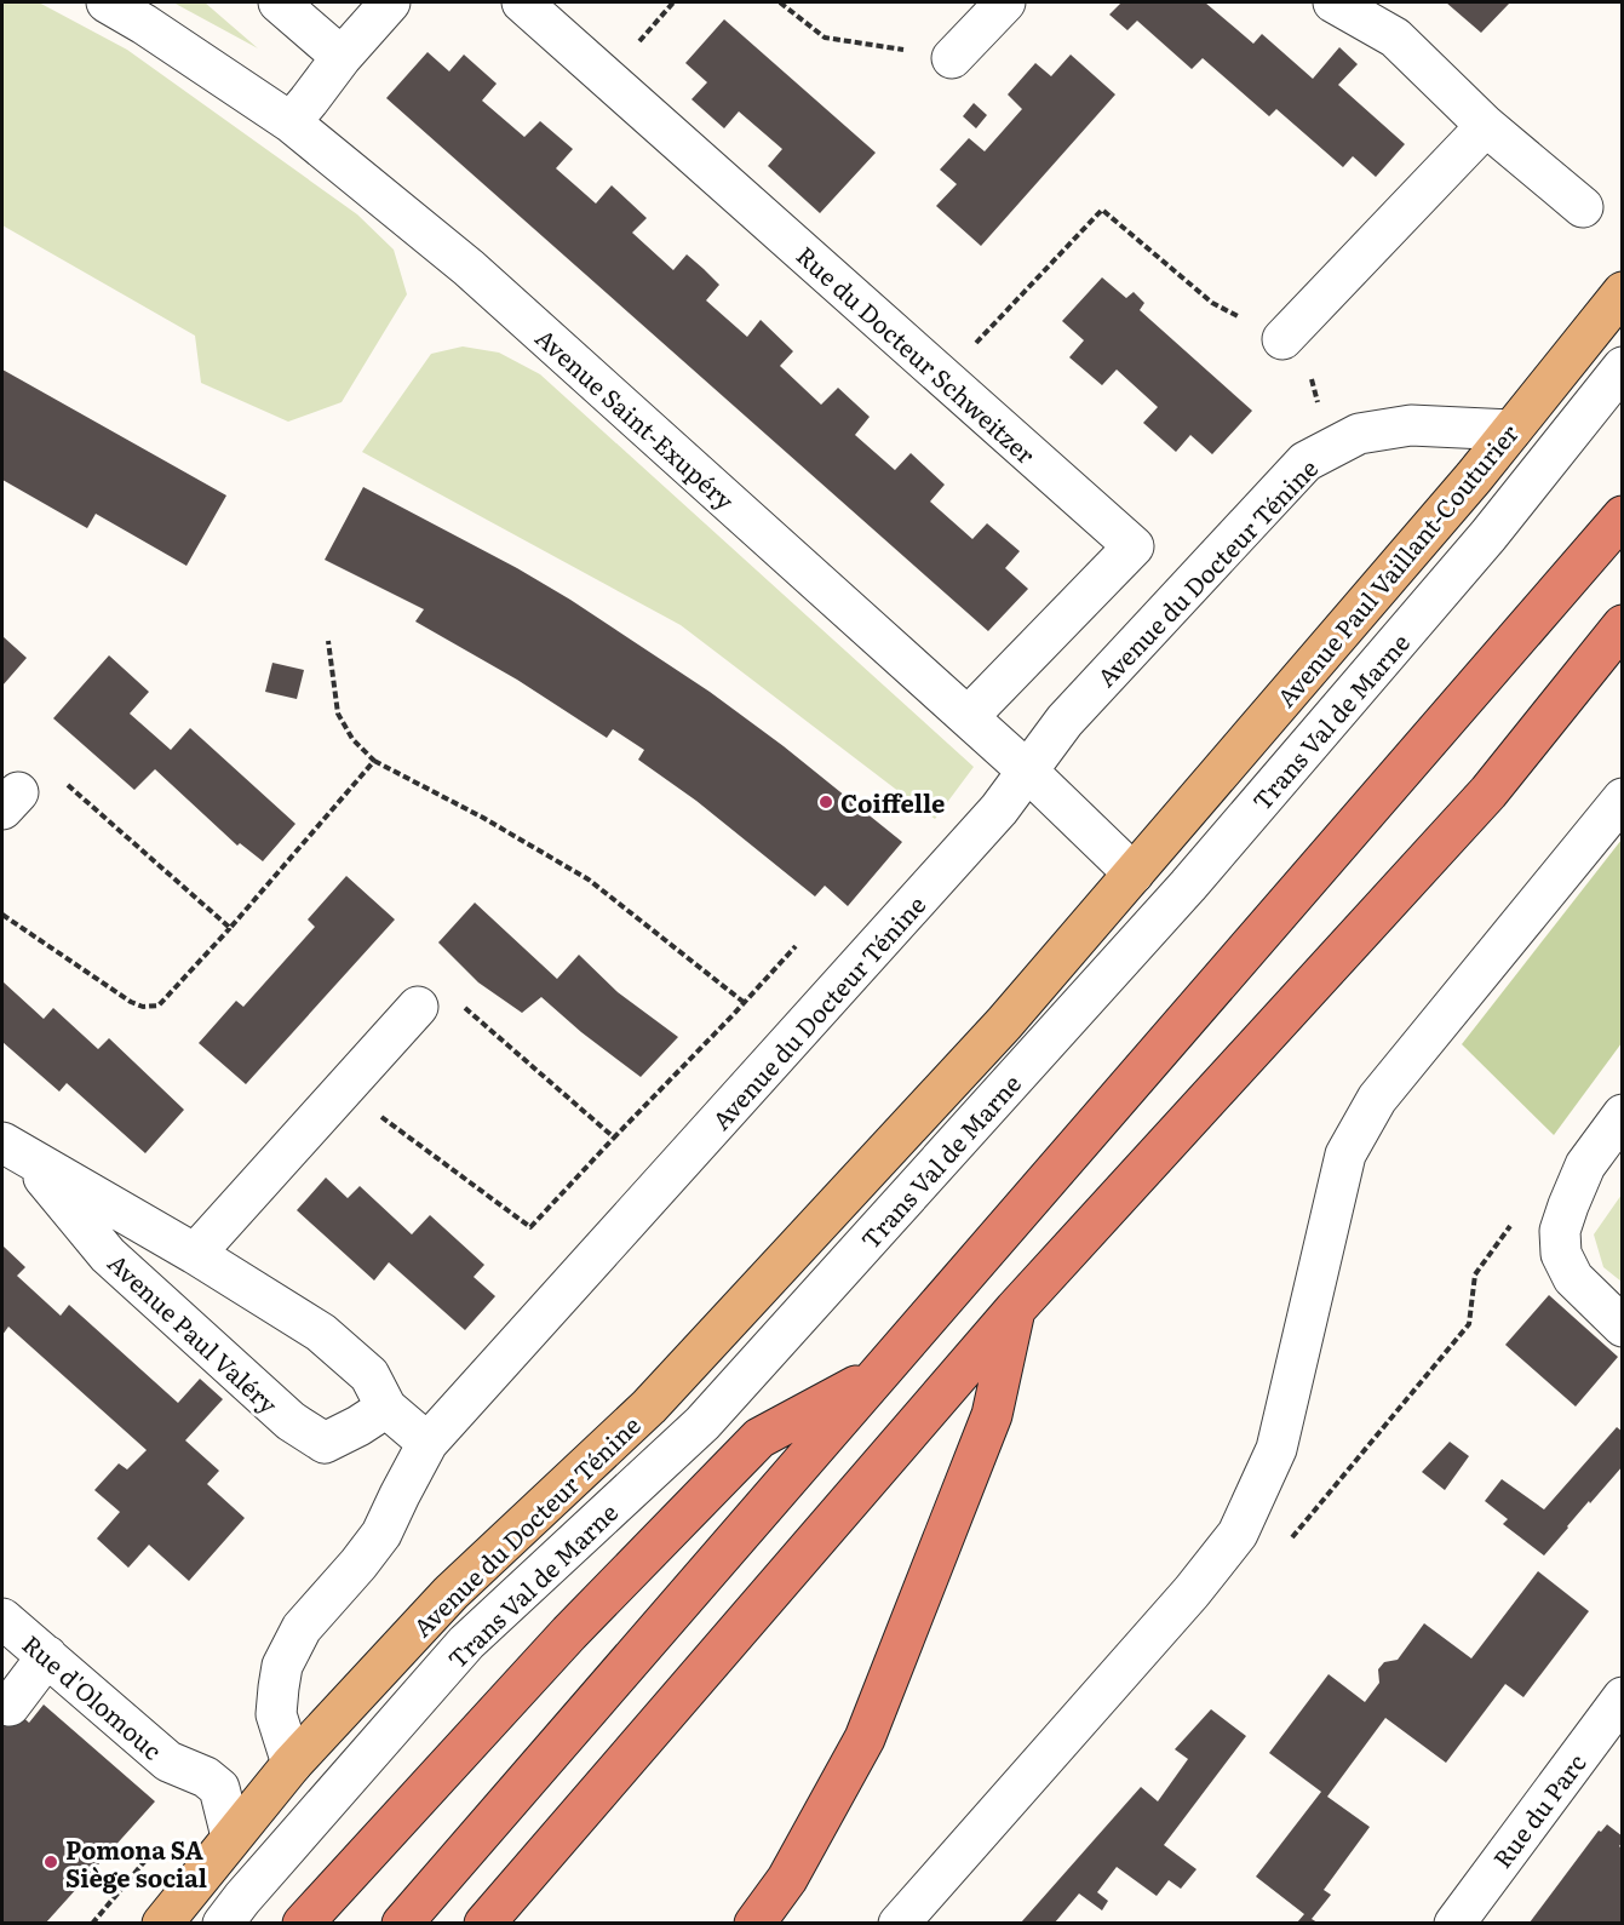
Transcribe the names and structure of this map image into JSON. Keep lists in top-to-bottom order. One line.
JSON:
{"streets":{"main road":["Avenue Paul Vaillant-Couturier","Avenue du Docteur Ténine"],"street":["Rue du Docteur Schweitzer","Avenue Saint-Exupéry","Trans Val de Marne","Avenue Paul Valéry","Rue d'Olomouc","Rue du Parc"]},"crossings":[["Rue du Docteur Schweitzer","Avenue Saint-Exupéry"],["Avenue Saint-Exupéry","Avenue du Docteur Ténine"],["Avenue Paul Vaillant-Couturier","Avenue du Docteur Ténine"],["Avenue du Docteur Ténine","Avenue Paul Valéry"],["Avenue du Docteur Ténine","Rue d'Olomouc"]],"places":["Coiffelle","Pomona SA Siège social"]}
